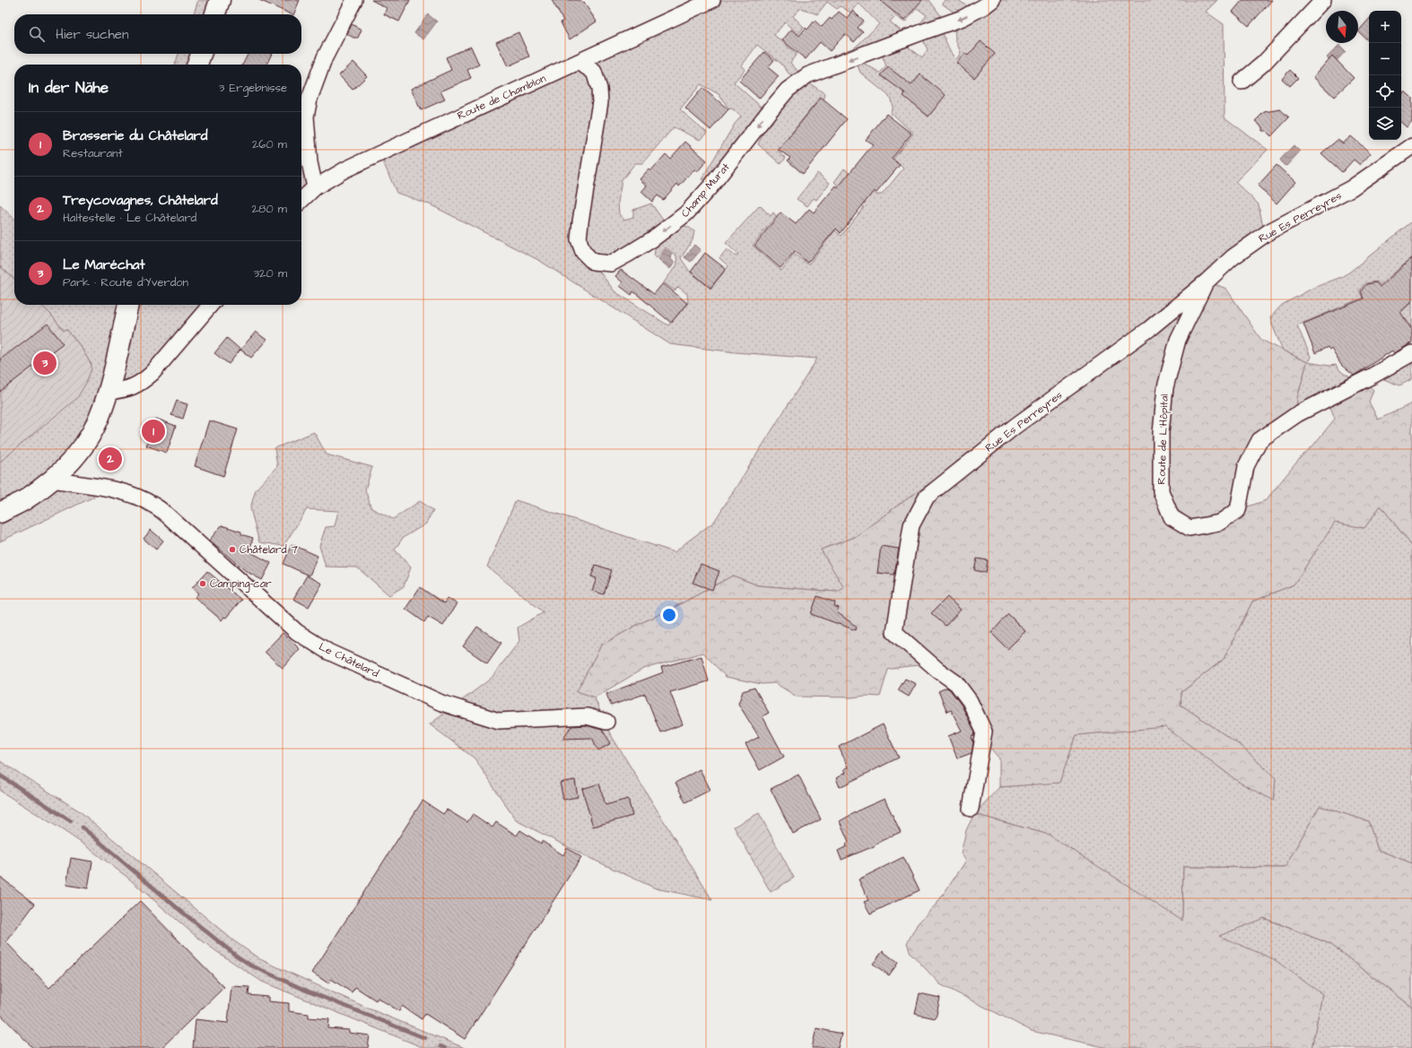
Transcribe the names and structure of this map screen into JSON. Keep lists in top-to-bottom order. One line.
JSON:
{"streets":{"street":["Route de Chamblon","Champ Murat","Rue Es Perreyres","Route de L'Hôpital","Le Châtelard"]},"crossings":[["Route de Chamblon","Champ Murat"],["Rue Es Perreyres","Route de L'Hôpital"]],"places":["Châtelard 7","Camping-car"],"north":"bottom","page":{"map_buttons":["+","−"],"search":"Hier suchen","heading":["In der Nähe","3 Ergebnisse"],"list":[{"mark":"1","name":"Brasserie du Châtelard","note":"Restaurant","value":"260 m"},{"mark":"2","name":"Treycovagnes, Châtelard","note":"Haltestelle · Le Châtelard","value":"280 m"},{"mark":"3","name":"Le Maréchat","note":"Park · Route d'Yverdon","value":"320 m"}],"pins":["3","1","2"]}}
